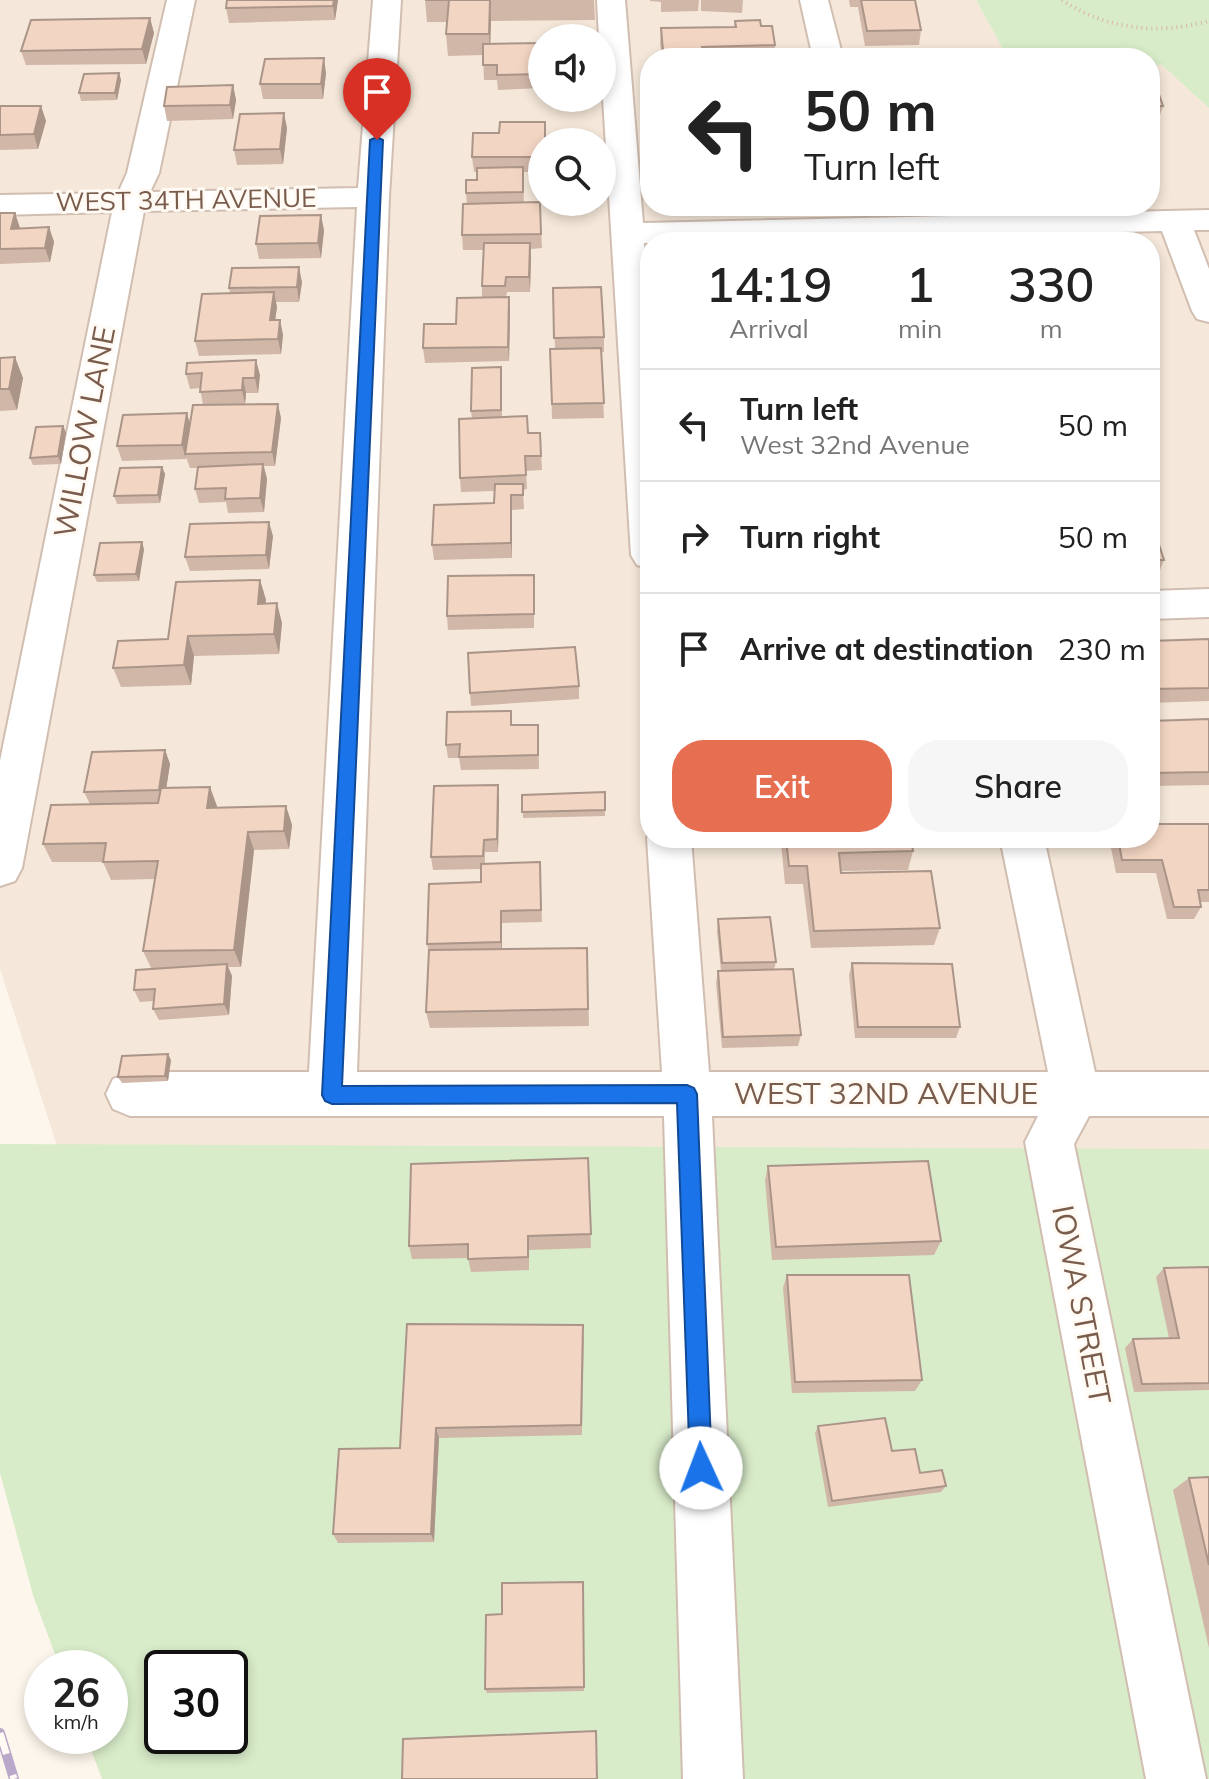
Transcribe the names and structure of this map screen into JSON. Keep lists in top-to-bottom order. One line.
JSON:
{"streets":{"street":["WEST 34TH AVENUE","WILLOW LANE","WEST 32ND AVENUE","IOWA STREET"]},"crossings":[["WEST 34TH AVENUE","WILLOW LANE"],["WEST 32ND AVENUE","IOWA STREET"]],"page":{"turn":["50 m","Turn left"],"eta":["14:19","Arrival","1","min","330","m"],"list":[{"name":"Turn left","note":"West 32nd Avenue","value":"50 m"},{"name":"Turn right","value":"50 m"},{"name":"Arrive at destination","value":"230 m"}],"buttons":["Exit","Share"],"speed":"26 km/h","limit":"30"}}
